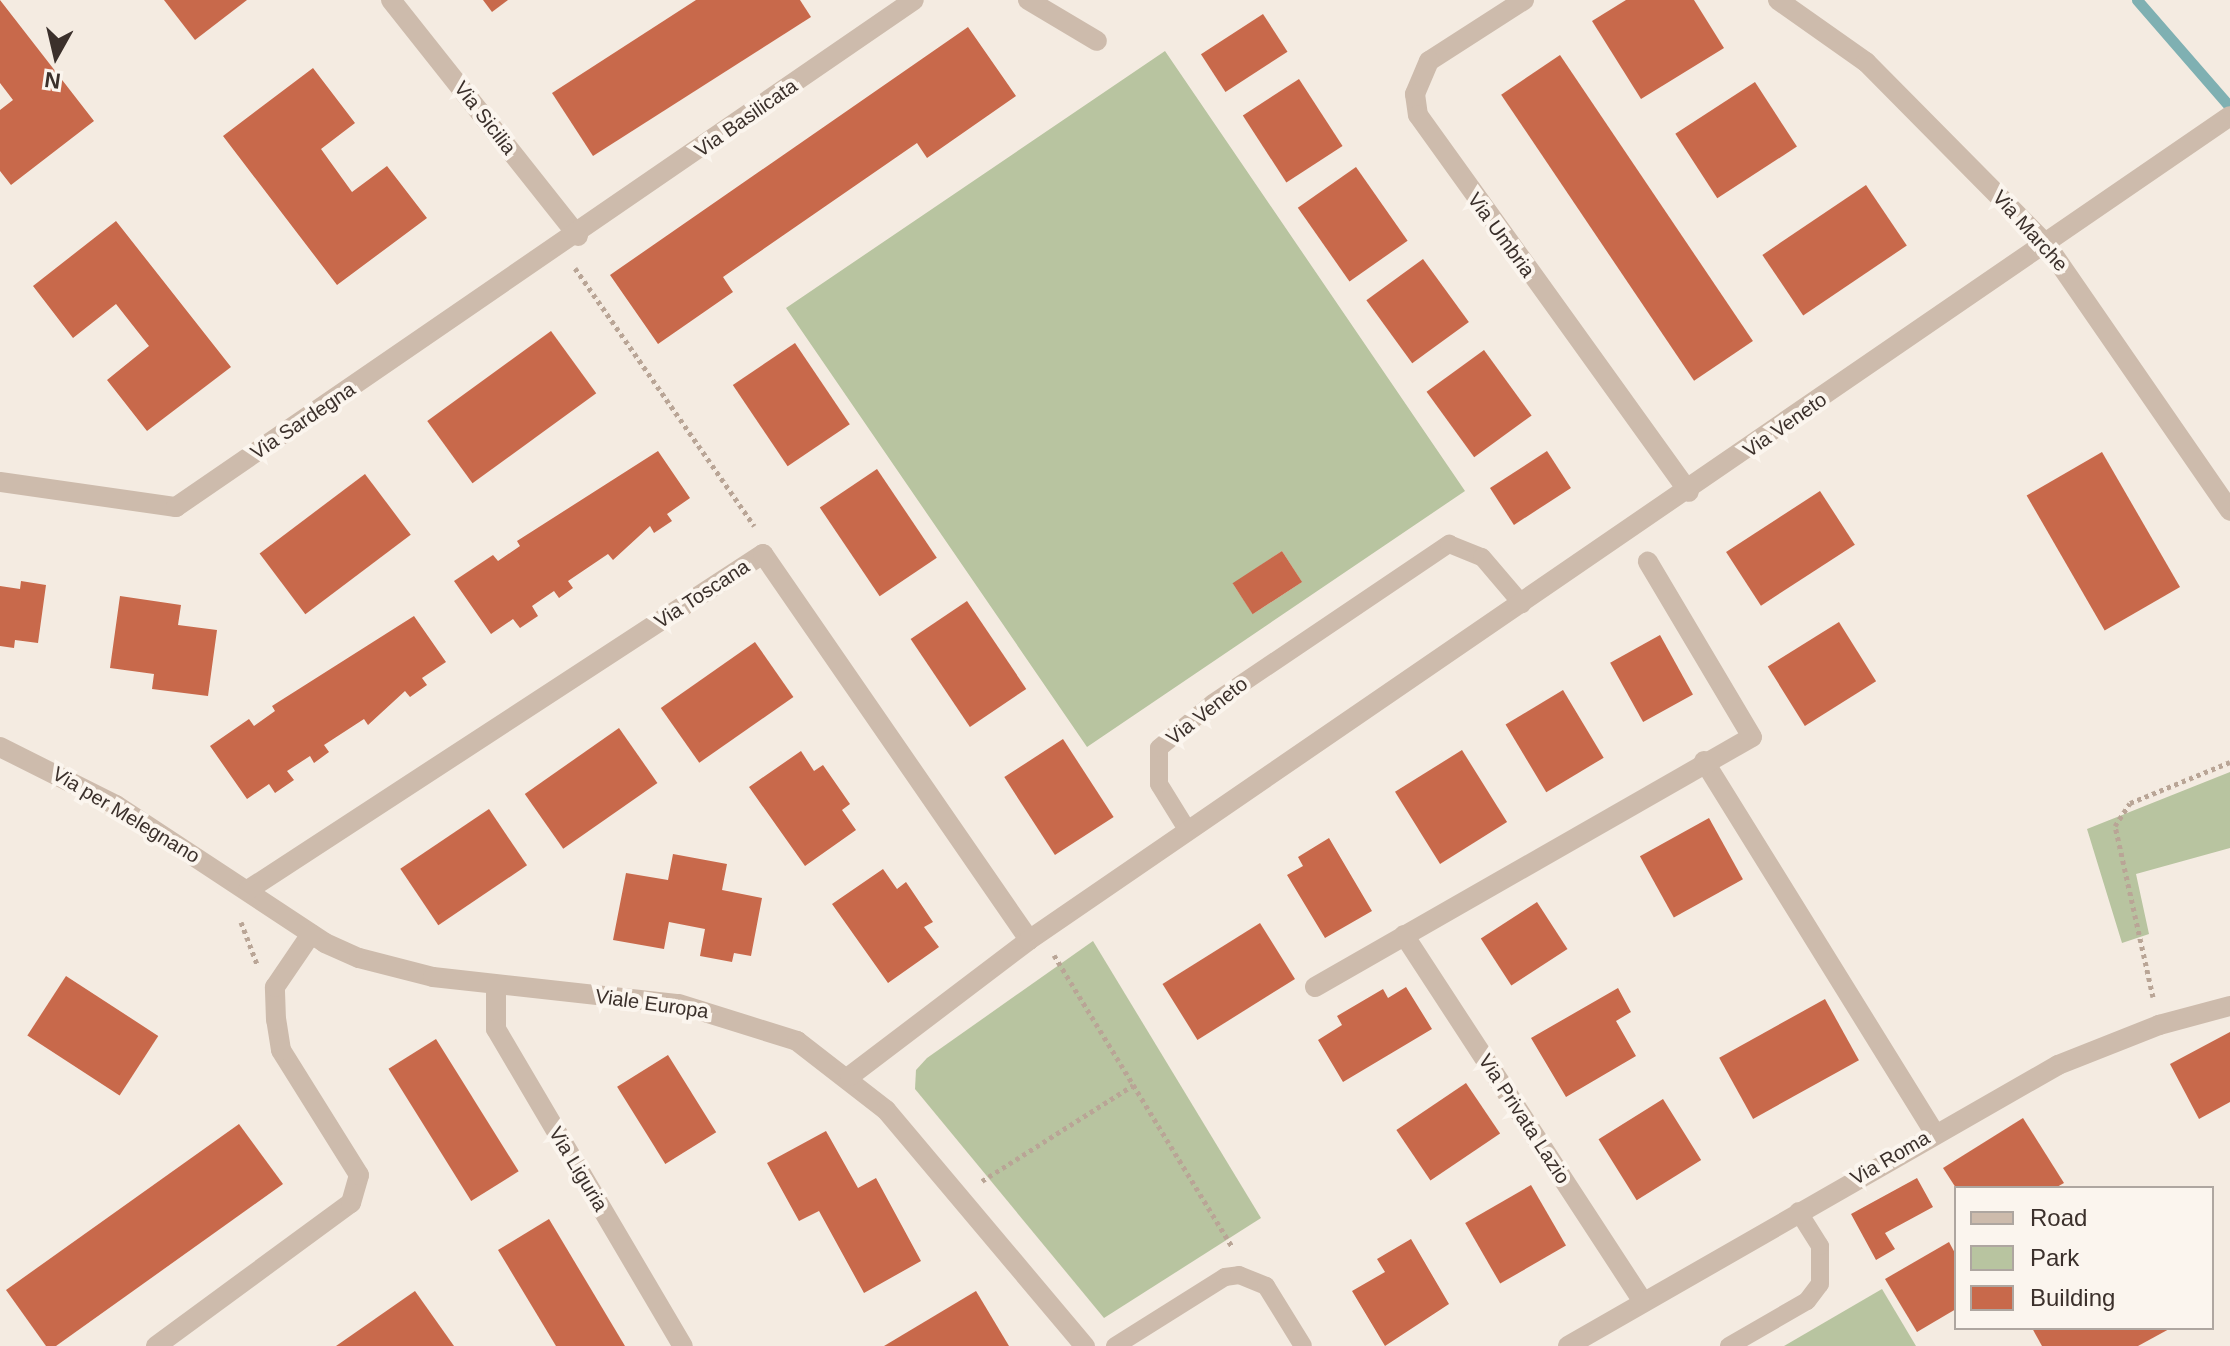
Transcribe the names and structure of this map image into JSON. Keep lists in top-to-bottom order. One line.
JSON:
{"streets":{"street":["Via Sicilia","Via Basilicata","Via Marche","Via Umbria","Via Sardegna","Via Veneto","Via Toscana","Via per Melegnano","Viale Europa","Via Privata Lazio","Via Roma","Via Liguria"]},"crossings":[["Via Sicilia","Via Basilicata"],["Via Sicilia","Via Sardegna"],["Via Basilicata","Via Sardegna"],["Via Marche","Via Veneto"],["Via Umbria","Via Veneto"],["Via Veneto","Via Toscana"],["Via Veneto","Viale Europa"],["Via Toscana","Via per Melegnano"],["Via Toscana","Viale Europa"],["Via per Melegnano","Viale Europa"],["Viale Europa","Via Liguria"],["Via Privata Lazio","Via Roma"]],"legend":["Road","Park","Building"],"north":"bottom"}
